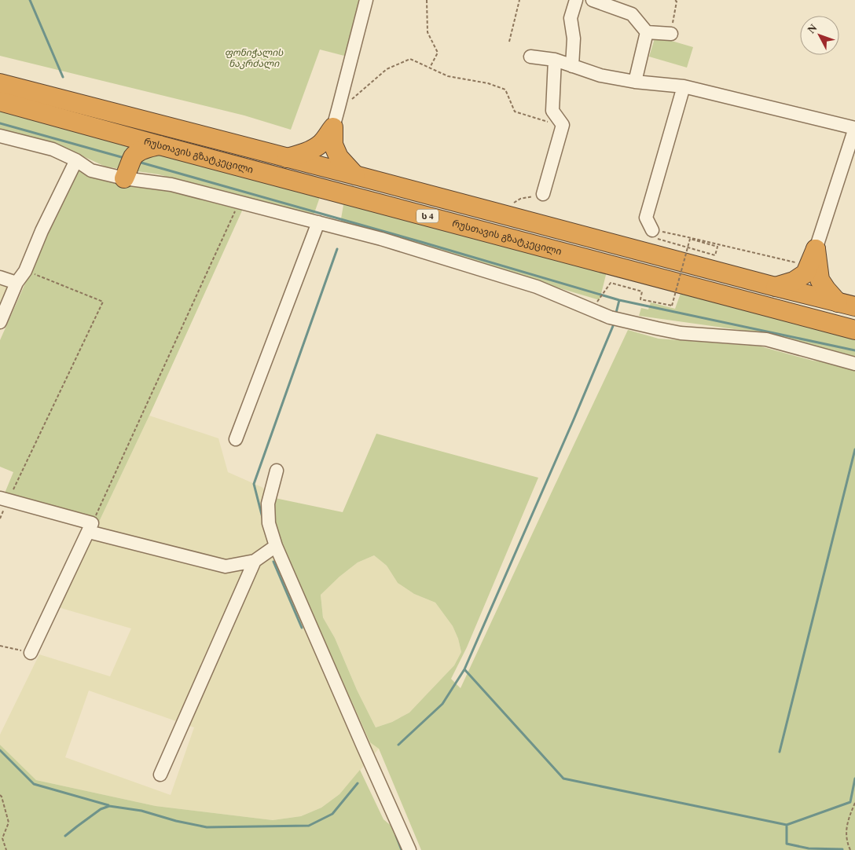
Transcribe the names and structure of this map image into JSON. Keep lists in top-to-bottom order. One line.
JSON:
{"streets":{"highway":["რუსთავის გზატკეცილი","ს 4"]},"parks":["ფონიჭალის ნაკრძალი"],"north":"top left"}
